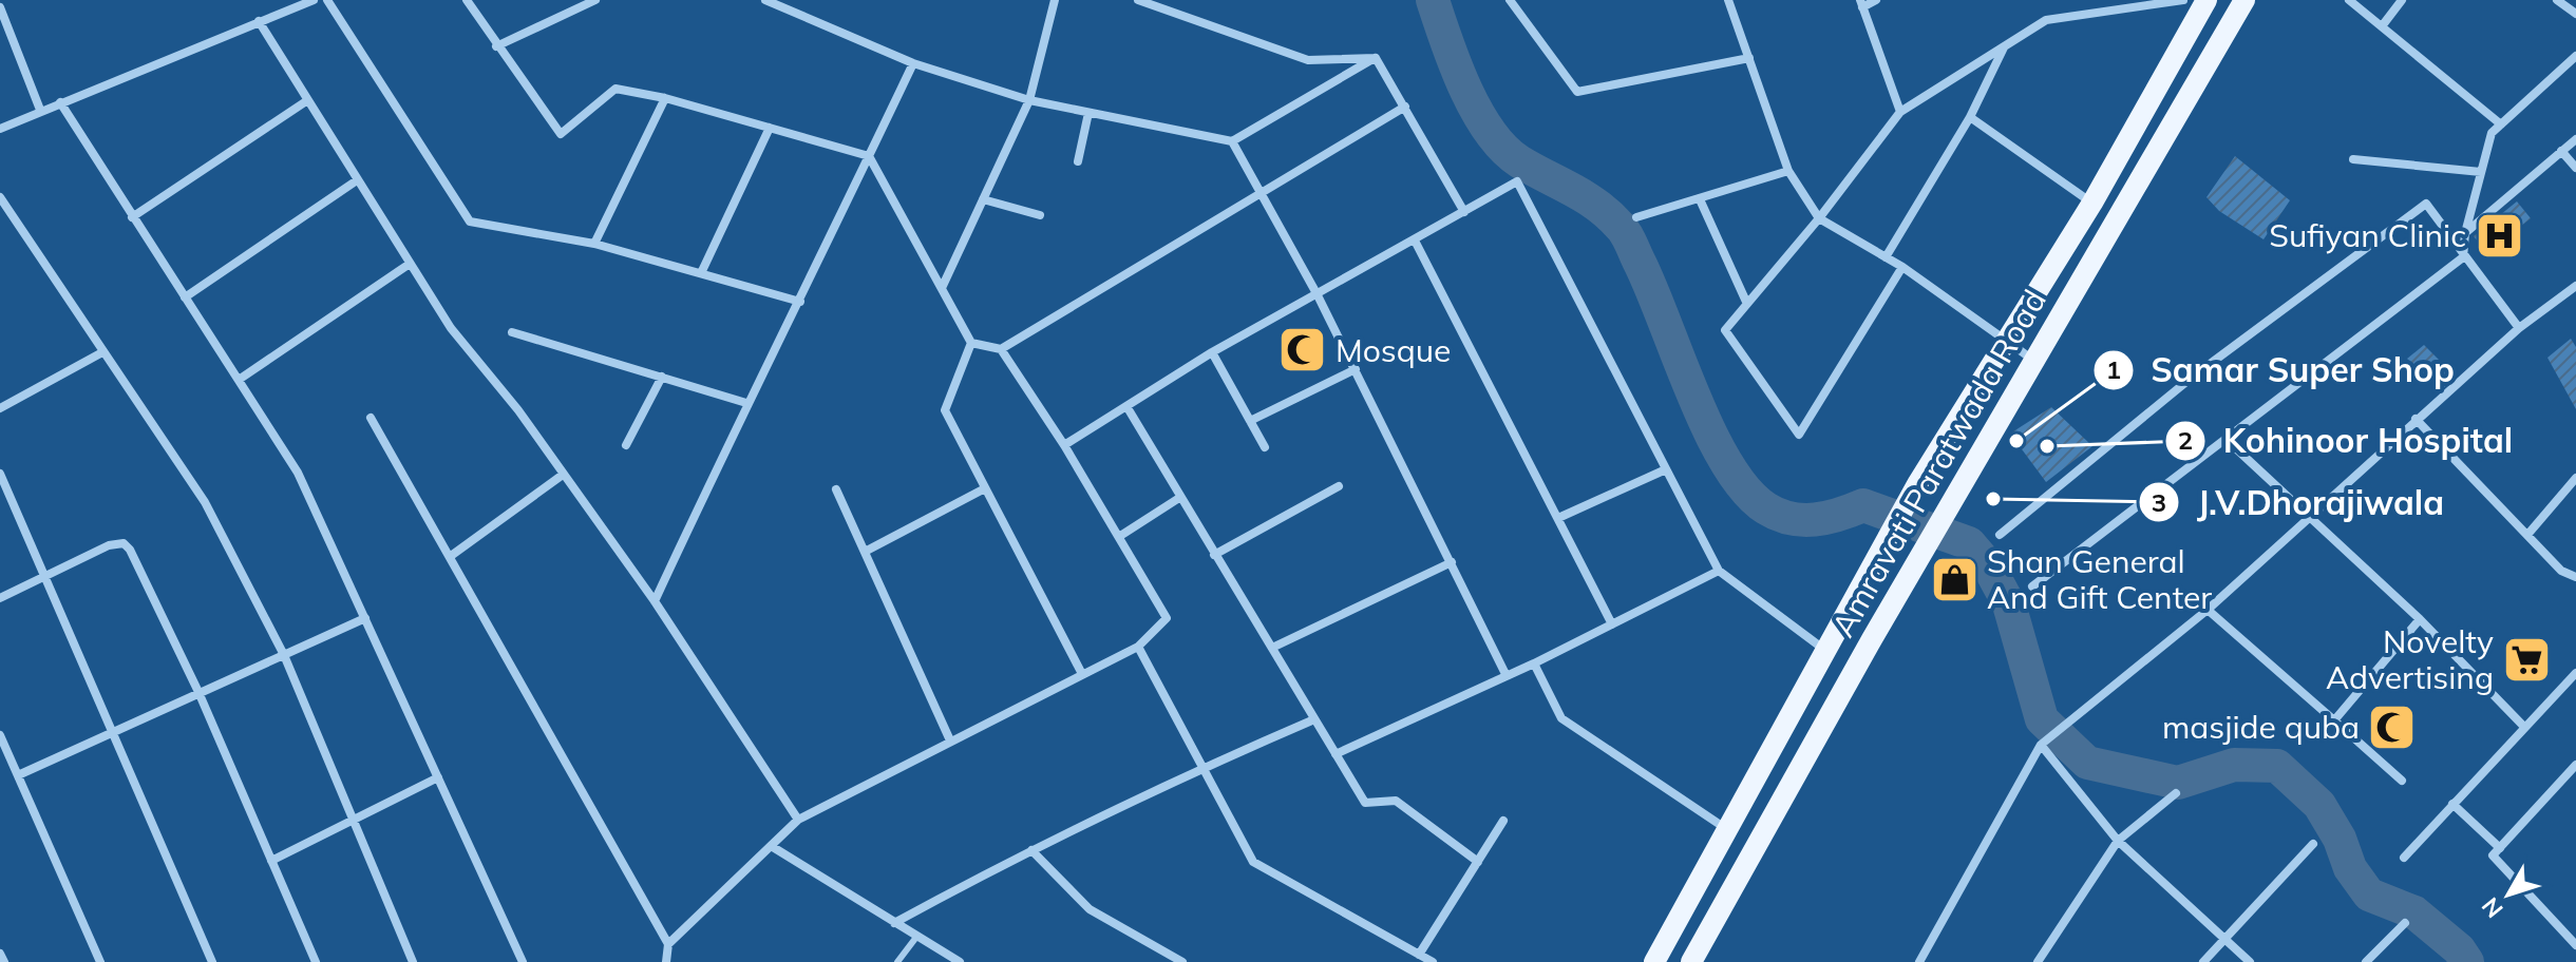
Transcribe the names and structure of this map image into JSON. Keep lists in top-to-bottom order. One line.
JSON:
{"streets":{"main road":["Amravati Paratwada Road"]},"places":{"hospital":["Sufiyan Clinic"],"mosque":["Mosque","masjide quba"],"other":["Samar Super Shop","Kohinoor Hospital","J.V.Dhorajiwala"],"shop":["Shan General And Gift Center"],"supermarket":["Novelty Advertising"]},"north":"bottom left"}
